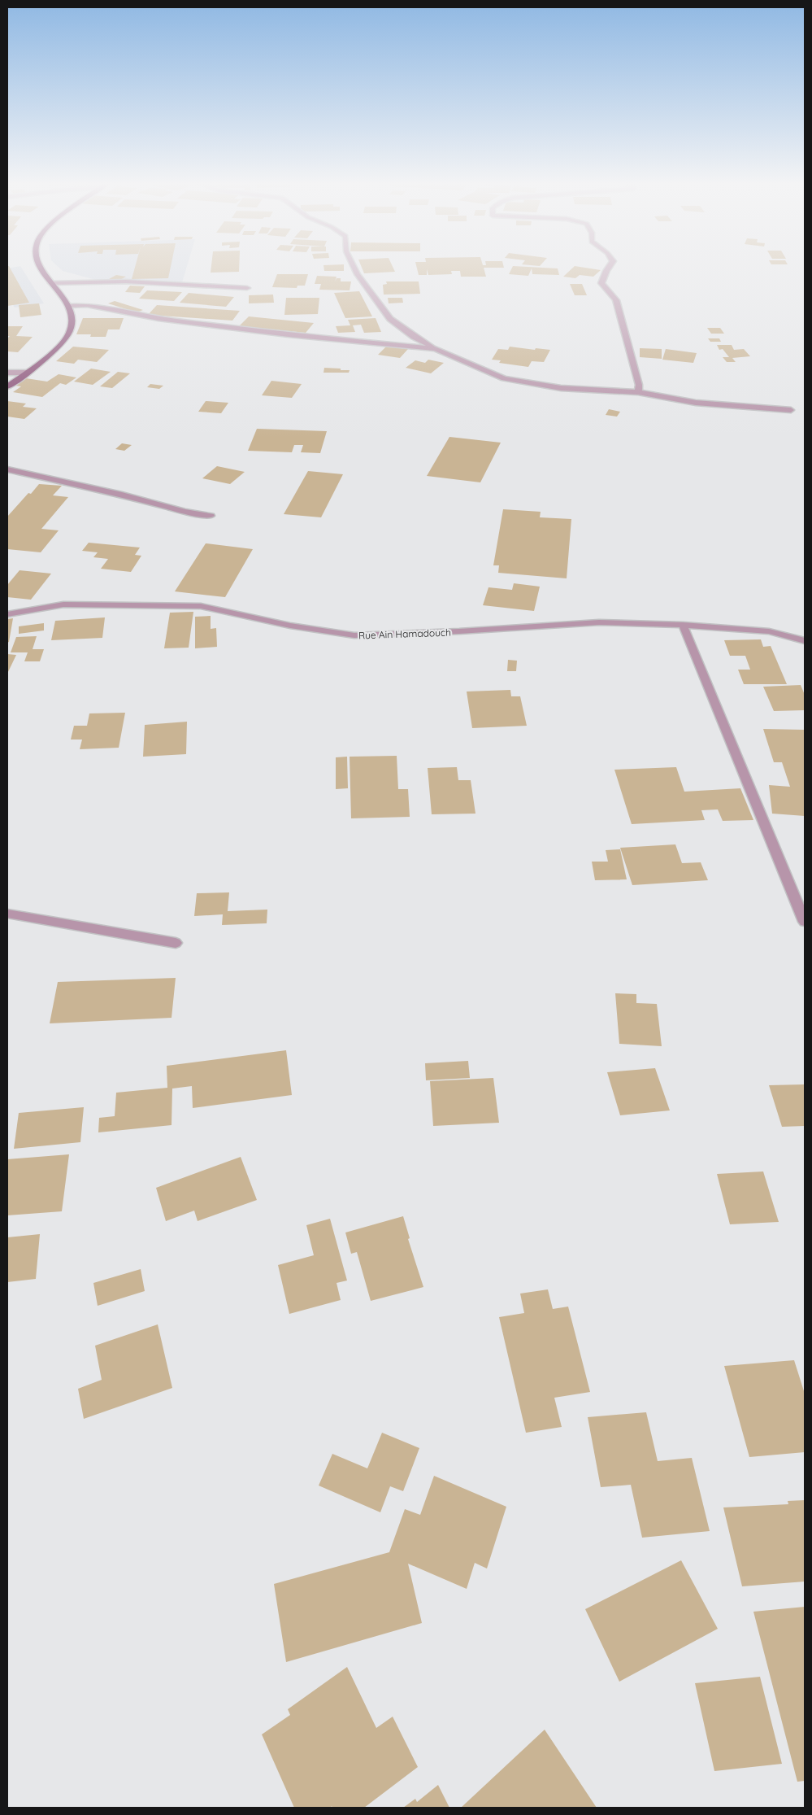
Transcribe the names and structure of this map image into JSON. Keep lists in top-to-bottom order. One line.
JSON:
{"streets":{"street":["Rue Ain Hamadouch"]}}
